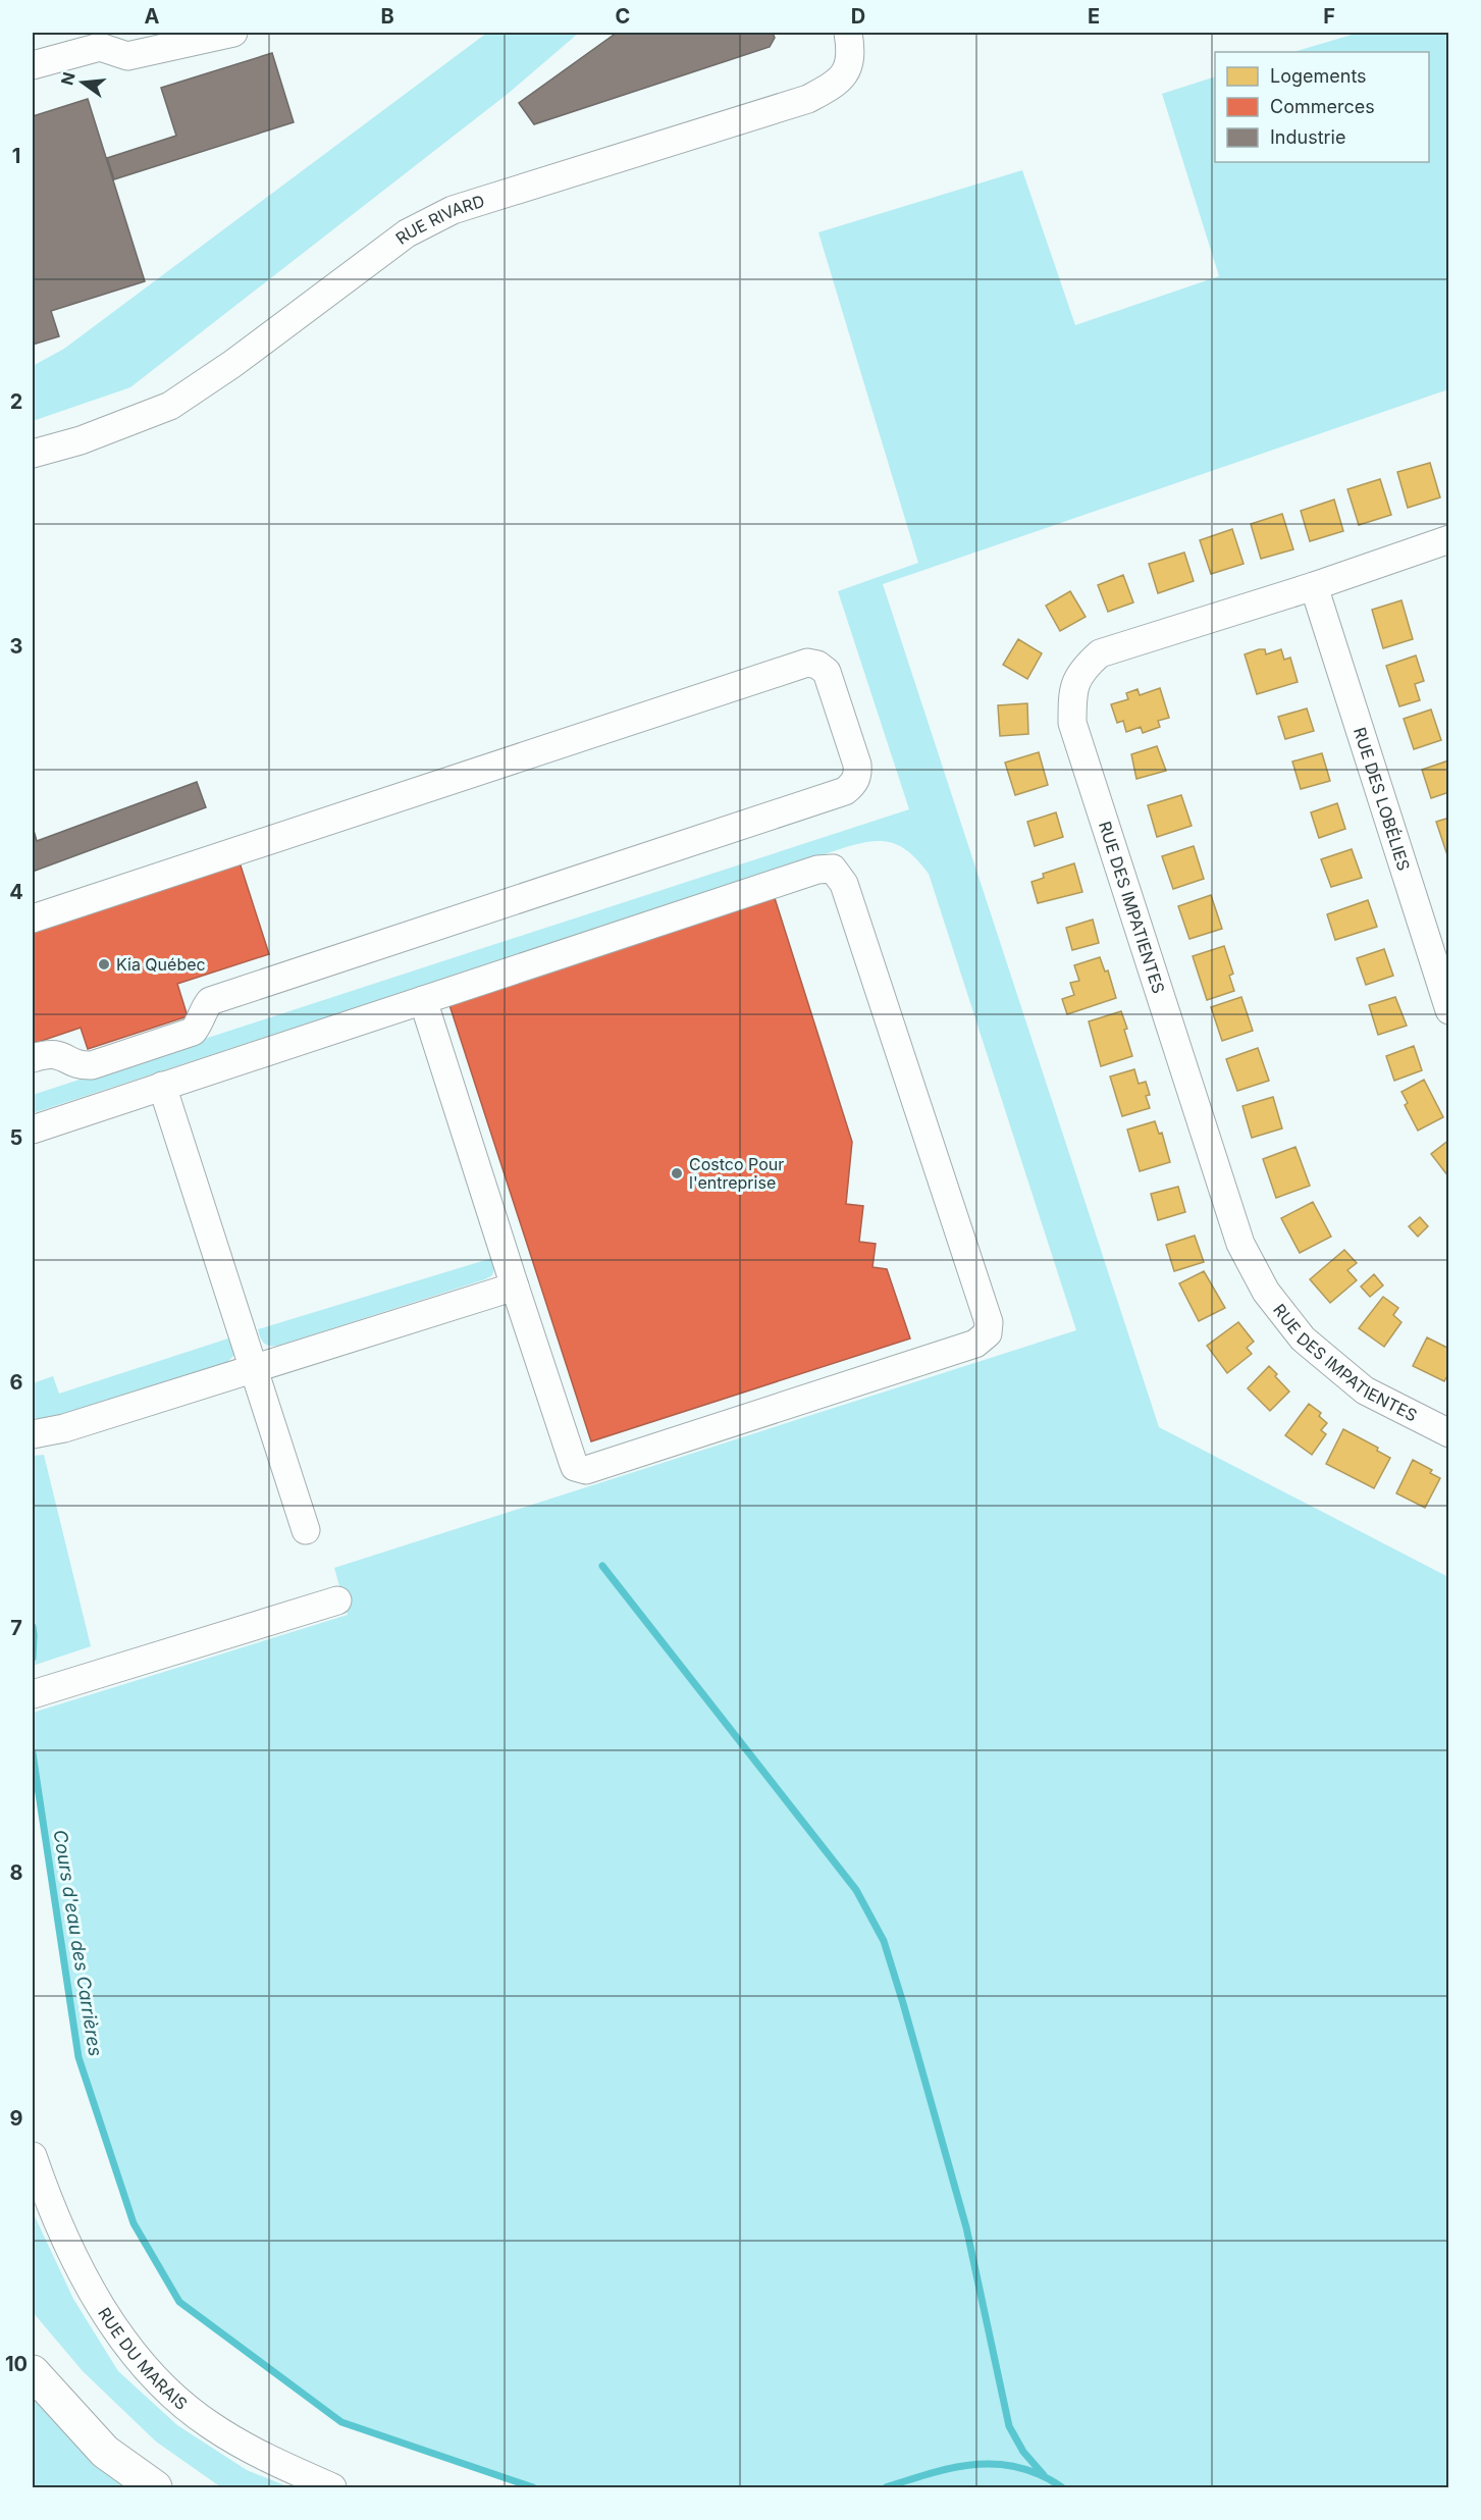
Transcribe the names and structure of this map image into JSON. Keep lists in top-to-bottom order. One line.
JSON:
{"streets":{"street":["RUE RIVARD","RUE DES LOBÉLIES","RUE DES IMPATIENTES","RUE DU MARAIS"]},"crossings":[["RUE DES LOBÉLIES","RUE DES IMPATIENTES"]],"water":["Cours d'eau des Carrières"],"places":["Kia Québec","Costco Pour l'entreprise"],"legend":["Logements","Commerces","Industrie"],"north":"left","grid":{"columns":["A","B","C","D","E","F"],"rows":["1","2","3","4","5","6","7","8","9","10"]}}
